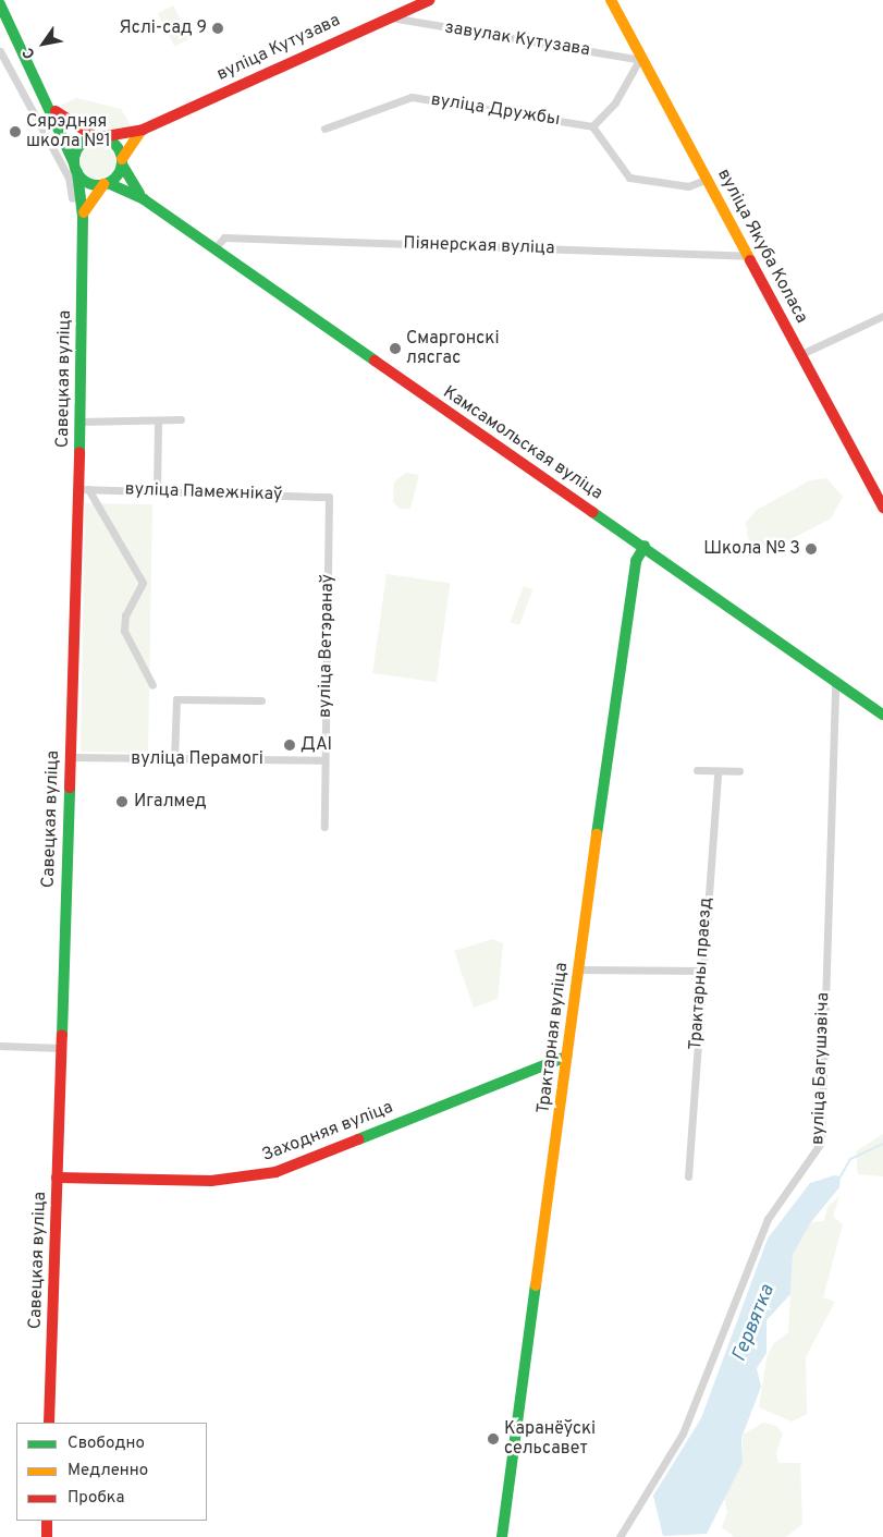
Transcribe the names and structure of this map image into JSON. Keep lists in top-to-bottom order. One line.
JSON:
{"streets":{"main road":["вуліца Кутузава","вуліца Якуба Коласа","Савецкая вуліца","Камсамольская вуліца","Трактарная вуліца","Заходняя вуліца"],"street":["завулак Кутузава","вуліца Дружбы","Піянерская вуліца","вуліца Памежнікаў","вуліца Ветэранаў","вуліца Перамогі","Трактарны праезд","вуліца Багушэвіча"]},"crossings":[["завулак Кутузава","вуліца Кутузава"],["завулак Кутузава","вуліца Якуба Коласа"],["вуліца Кутузава","Савецкая вуліца"],["вуліца Кутузава","Камсамольская вуліца"],["Піянерская вуліца","вуліца Якуба Коласа"],["Піянерская вуліца","Камсамольская вуліца"],["Савецкая вуліца","Камсамольская вуліца"],["Савецкая вуліца","вуліца Памежнікаў"],["Савецкая вуліца","вуліца Перамогі"],["Савецкая вуліца","Заходняя вуліца"],["Камсамольская вуліца","Трактарная вуліца"],["Камсамольская вуліца","вуліца Багушэвіча"],["вуліца Памежнікаў","вуліца Ветэранаў"],["вуліца Ветэранаў","вуліца Перамогі"],["Трактарная вуліца","Заходняя вуліца"]],"water":["Гервятка"],"places":["Яслі-сад 9","Сярэдняя школа №1","Смаргонскі лясгас","Школа № 3","ДАІ","Игалмед","Каранёўскі сельсавет"],"legend":["Свободно","Медленно","Пробка"],"north":"bottom left"}
